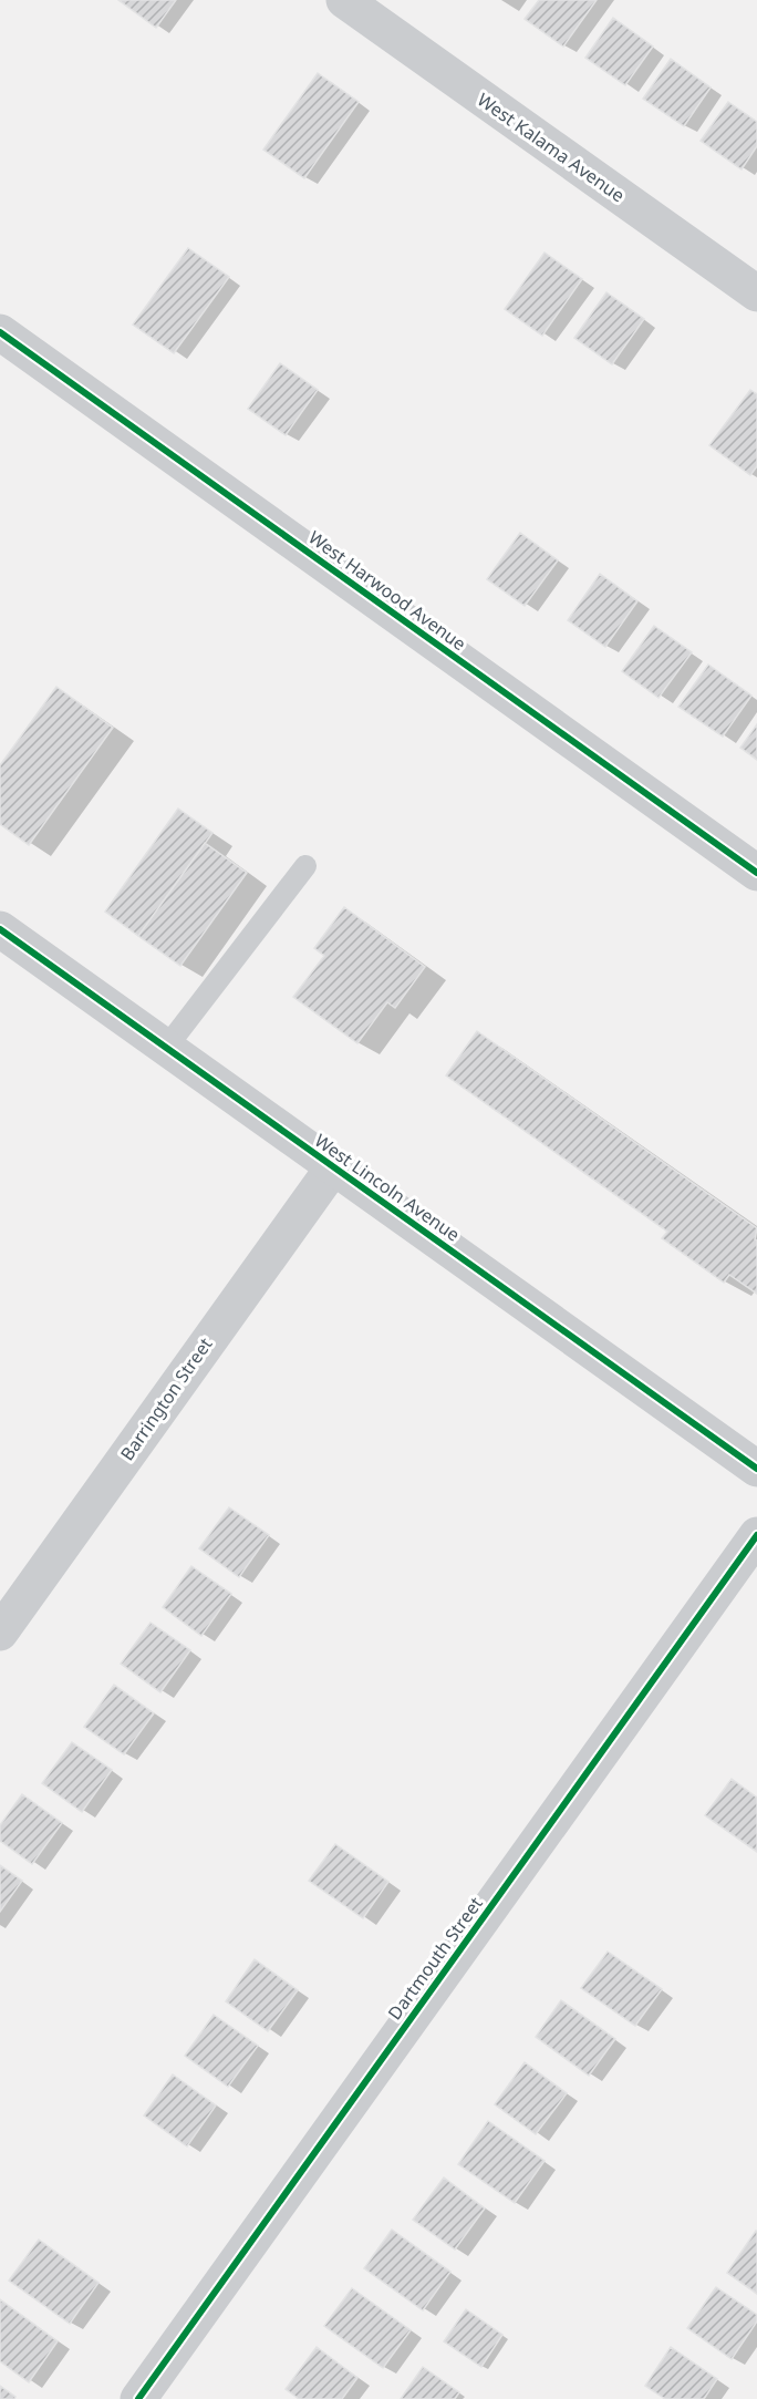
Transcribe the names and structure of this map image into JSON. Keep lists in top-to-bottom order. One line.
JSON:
{"streets":{"street":["West Kalama Avenue","West Harwood Avenue","West Lincoln Avenue","Barrington Street","Dartmouth Street"]},"crossings":[["West Lincoln Avenue","Barrington Street"]]}
